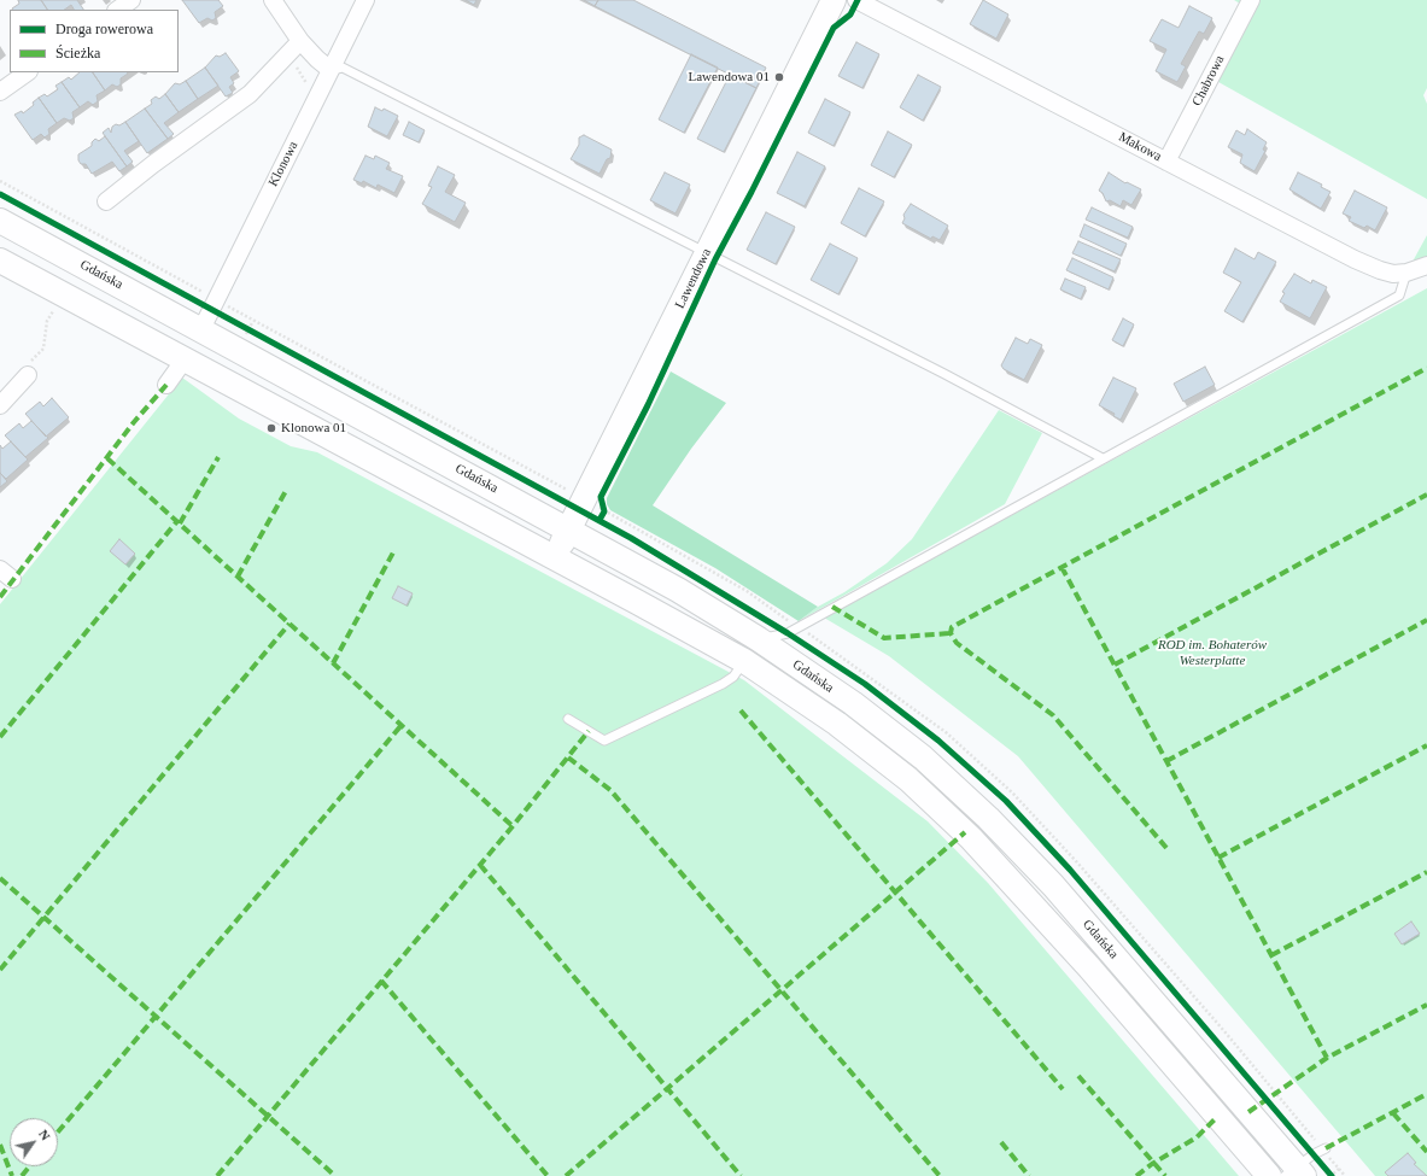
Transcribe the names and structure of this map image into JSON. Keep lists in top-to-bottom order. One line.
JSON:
{"streets":{"main road":["Gdańska","Lawendowa"],"street":["Chabrowa","Makowa","Klonowa"]},"crossings":[["Chabrowa","Makowa"],["Klonowa","Gdańska"],["Gdańska","Lawendowa"]],"parks":["ROD im. Bohaterów Westerplatte"],"places":["Lawendowa 01","Klonowa 01"],"legend":["Droga rowerowa","Ścieżka"],"north":"top right"}
